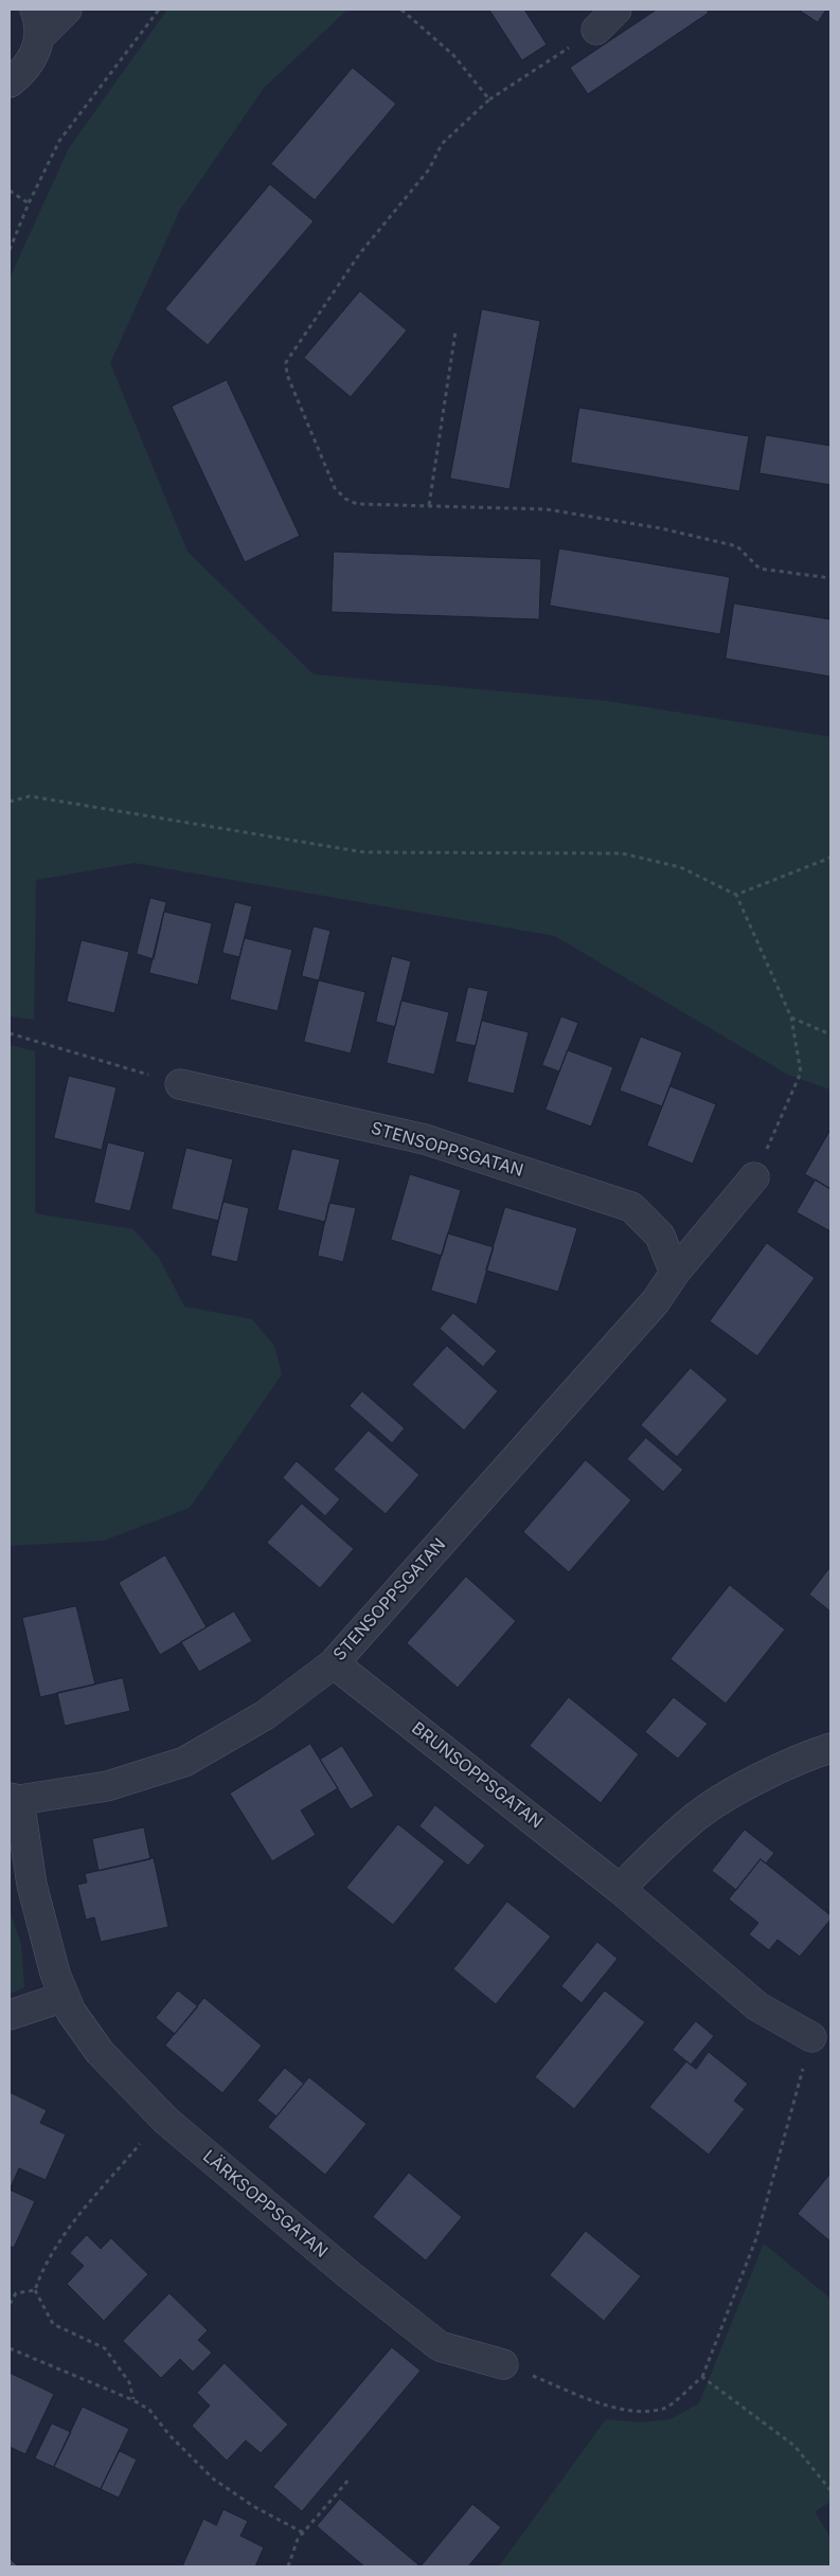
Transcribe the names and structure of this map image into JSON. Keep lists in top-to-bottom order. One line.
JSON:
{"streets":{"street":["STENSOPPSGATAN","BRUNSOPPSGATAN","LÄRKSOPPSGATAN"]},"crossings":[["STENSOPPSGATAN","BRUNSOPPSGATAN"],["STENSOPPSGATAN","LÄRKSOPPSGATAN"]]}
